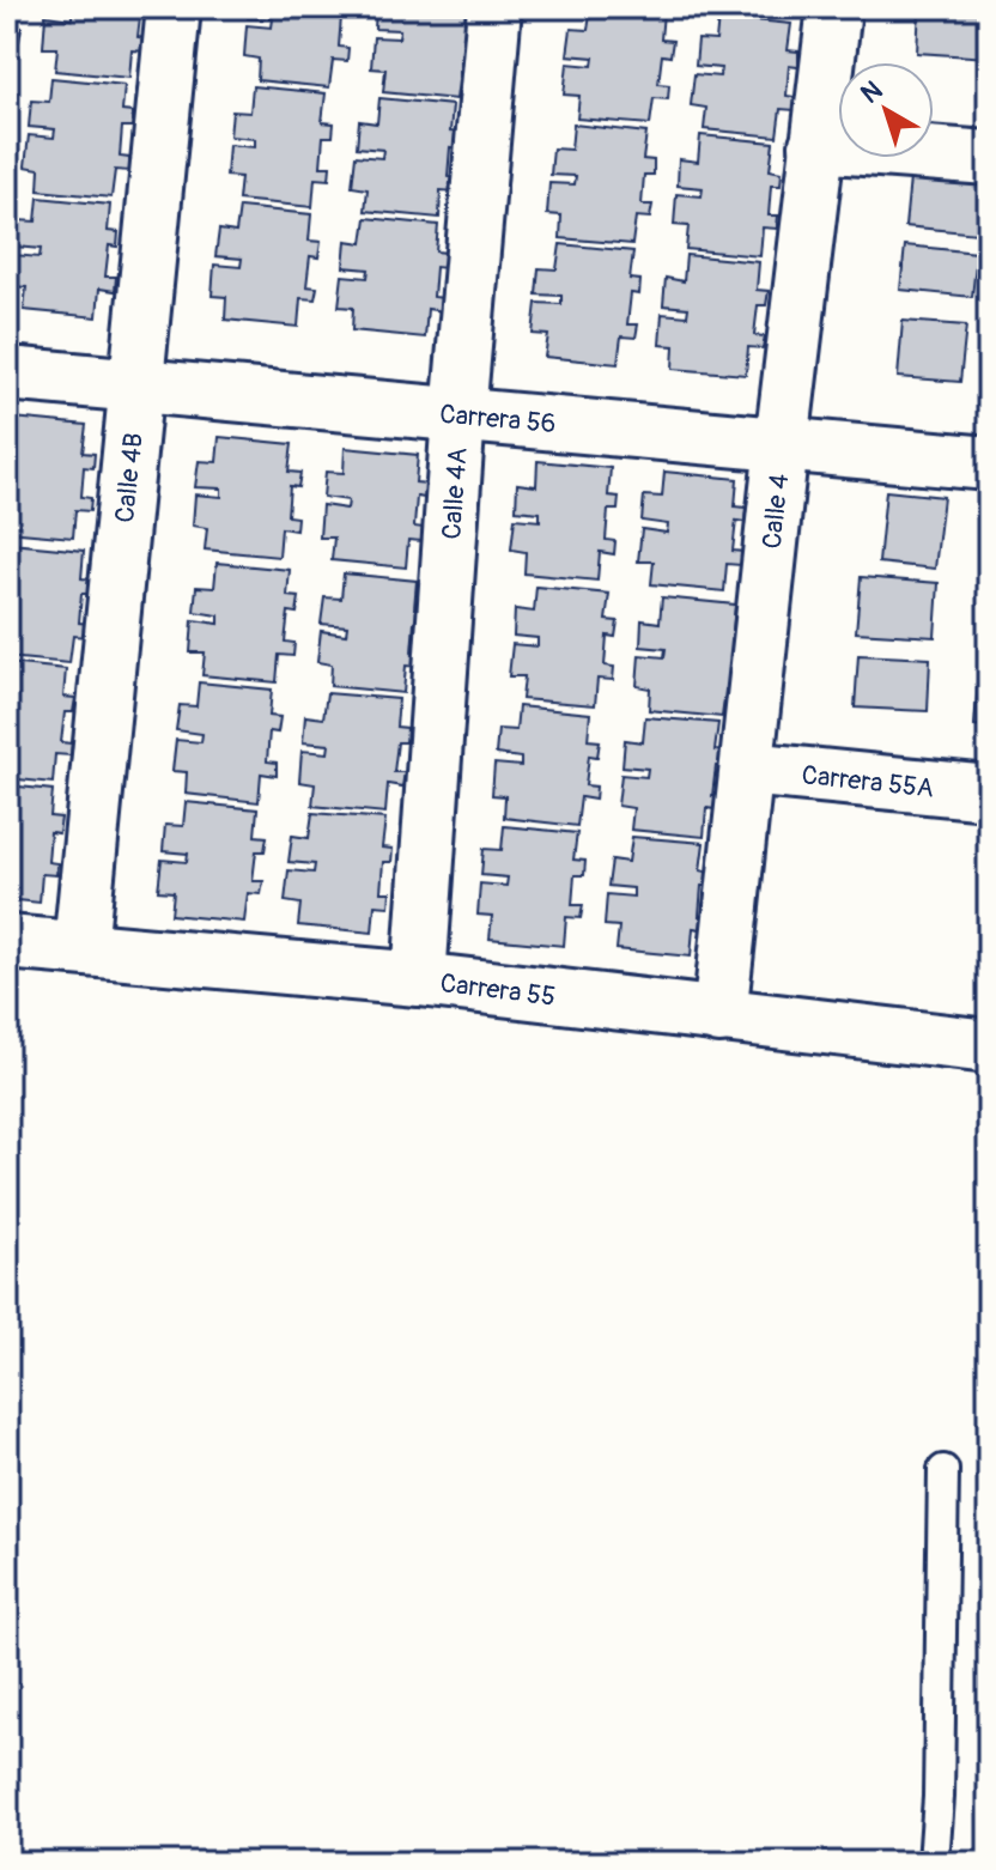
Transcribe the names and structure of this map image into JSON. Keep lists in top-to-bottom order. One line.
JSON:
{"streets":{"street":["Carrera 56","Calle 4B","Calle 4A","Calle 4","Carrera 55A","Carrera 55"]},"crossings":[["Carrera 56","Calle 4B"],["Carrera 56","Calle 4A"],["Carrera 56","Calle 4"],["Calle 4B","Carrera 55"],["Calle 4A","Carrera 55"],["Calle 4","Carrera 55A"],["Calle 4","Carrera 55"]],"north":"top left"}
